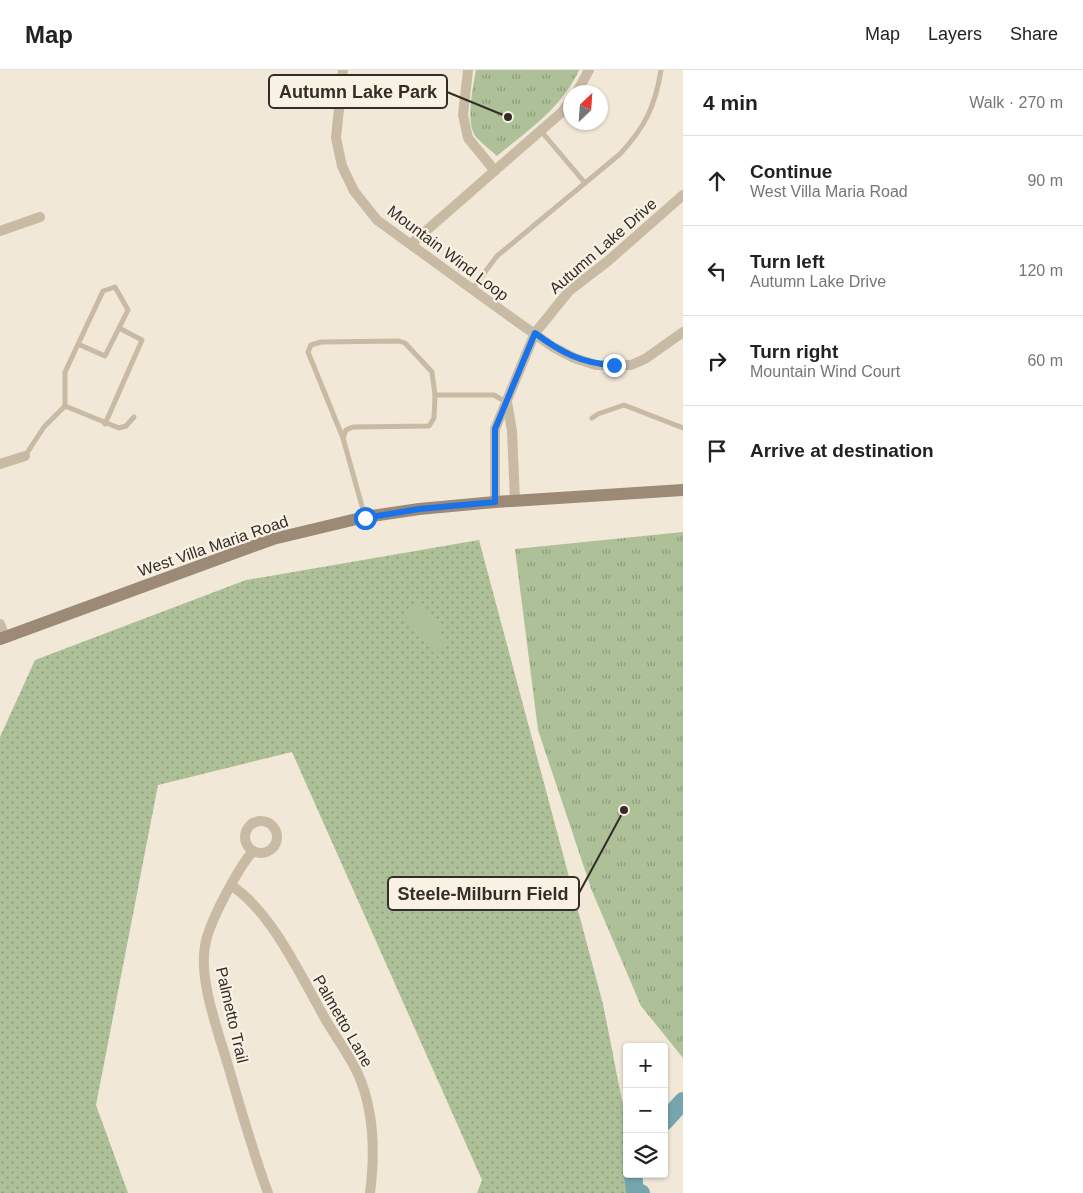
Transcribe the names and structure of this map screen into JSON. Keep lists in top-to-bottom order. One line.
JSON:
{"streets":{"main road":["West Villa Maria Road"],"street":["Autumn Lake Drive","Mountain Wind Loop","Palmetto Trail","Palmetto Lane"]},"crossings":[["Autumn Lake Drive","Mountain Wind Loop"],["Autumn Lake Drive","West Villa Maria Road"],["Palmetto Trail","Palmetto Lane"]],"places":["Autumn Lake Park","Steele-Milburn Field"],"north":"top right","page":{"header":"Map","nav":["Map","Layers","Share"],"heading":["4 min","Walk · 270 m"],"list":[["Continue","West Villa Maria Road","90 m"],["Turn left","Autumn Lake Drive","120 m"],["Turn right","Mountain Wind Court","60 m"],"Arrive at destination"],"map_buttons":["+","−"]}}
